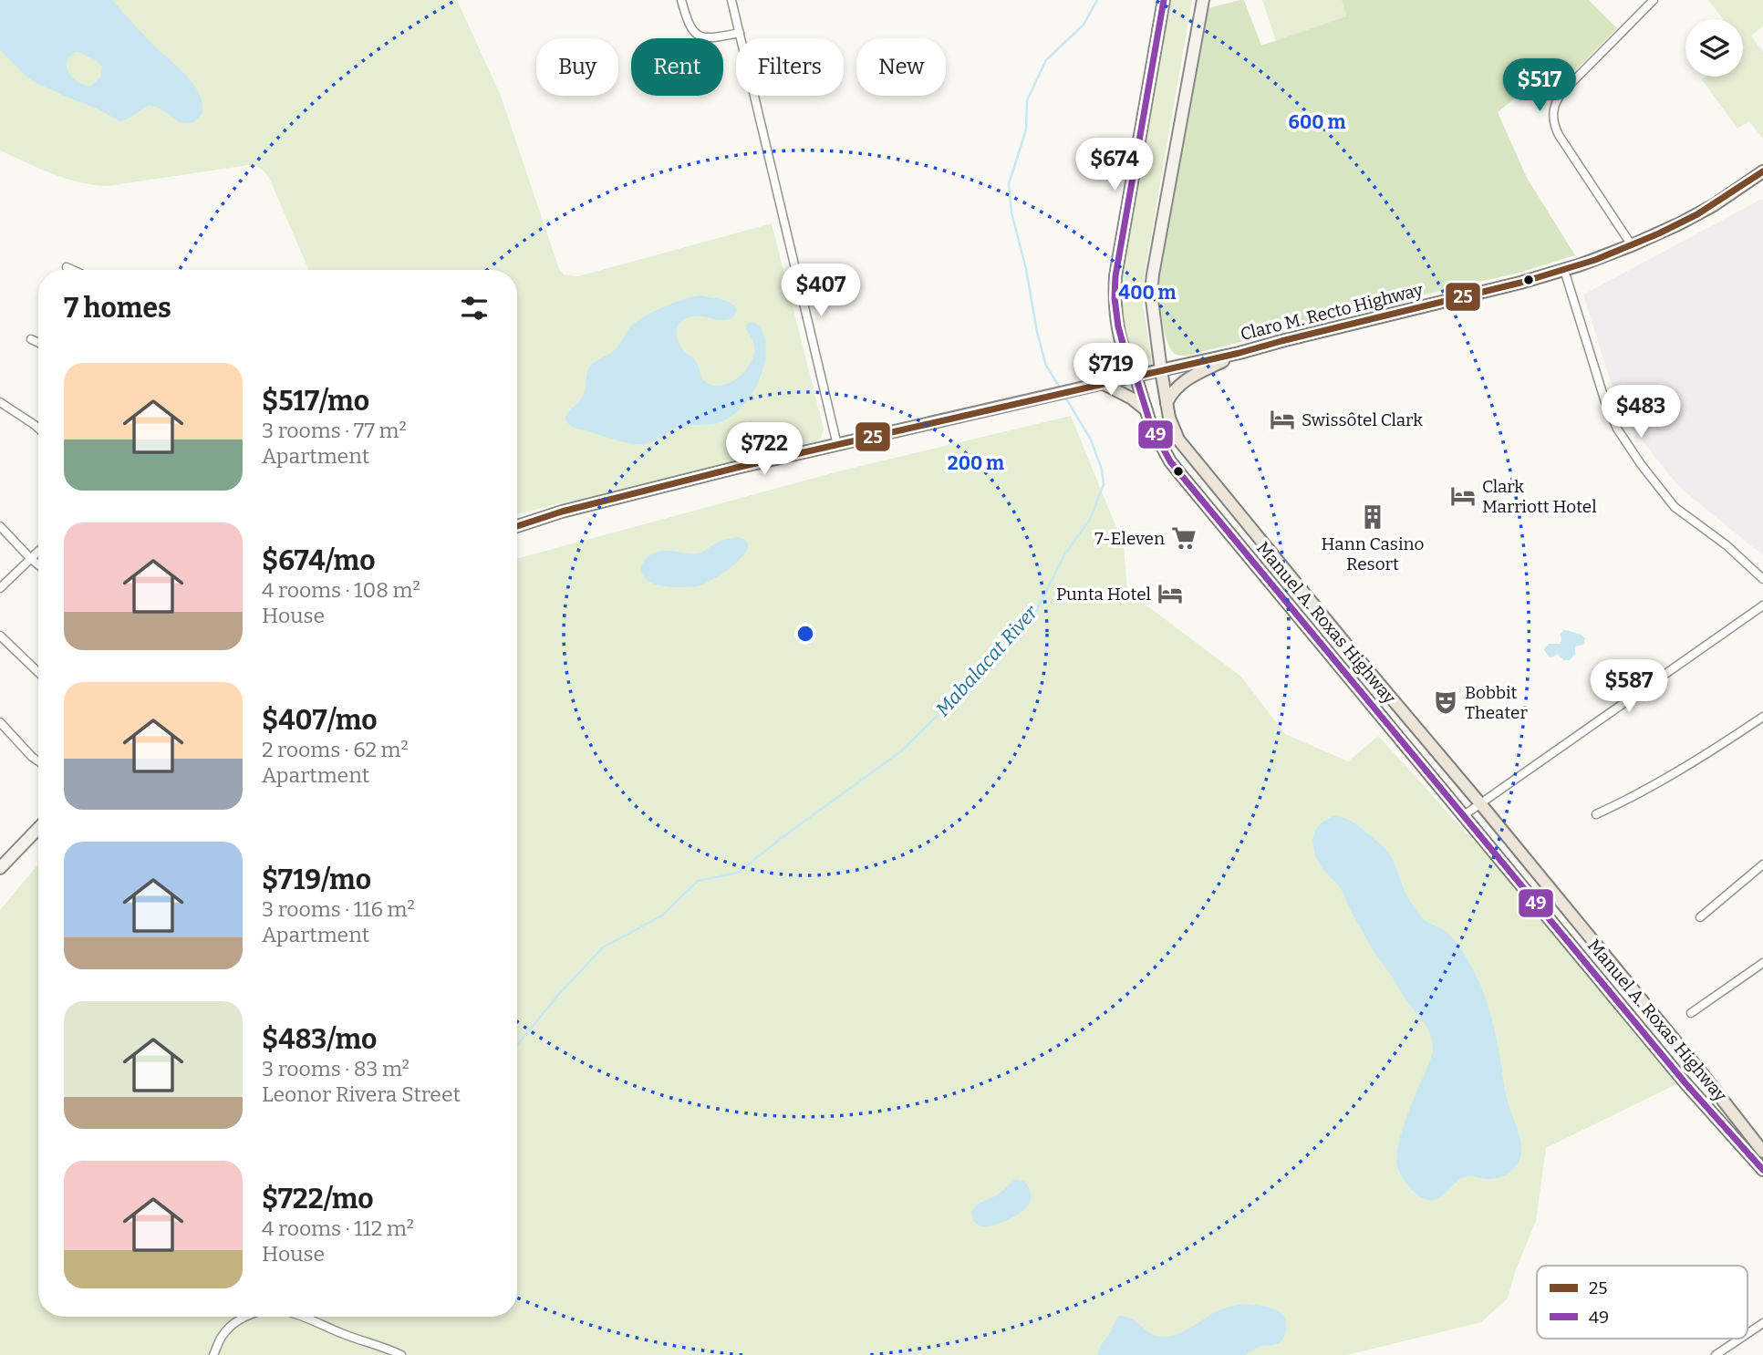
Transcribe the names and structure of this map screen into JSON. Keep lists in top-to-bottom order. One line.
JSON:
{"streets":{"main road":["Claro M. Recto Highway","Manuel A. Roxas Highway"]},"crossings":[["Claro M. Recto Highway","Manuel A. Roxas Highway"]],"water":["Mabalacat River"],"places":{"hotel":["Swissôtel Clark","Clark Marriott Hotel","Punta Hotel"],"building":["Hann Casino Resort"],"supermarket":["7-Eleven"],"theatre":["Bobbit Theater"]},"lines":["transit line 49","transit line 25"],"legend":["25","49"],"page":{"chip":["Buy","Rent","Filters","New"],"price":["$517","$674","$407","$719","$483","$722","$587"],"heading":"7 homes","list":[{"name":"$517/mo","note":"3 rooms · 77 m² · Apartment"},{"name":"$674/mo","note":"4 rooms · 108 m² · House"},{"name":"$407/mo","note":"2 rooms · 62 m² · Apartment"},{"name":"$719/mo","note":"3 rooms · 116 m² · Apartment"},{"name":"$483/mo","note":"3 rooms · 83 m² · Leonor Rivera Street"},{"name":"$722/mo","note":"4 rooms · 112 m² · House"}]},"rings":["600 m","400 m","200 m"]}
